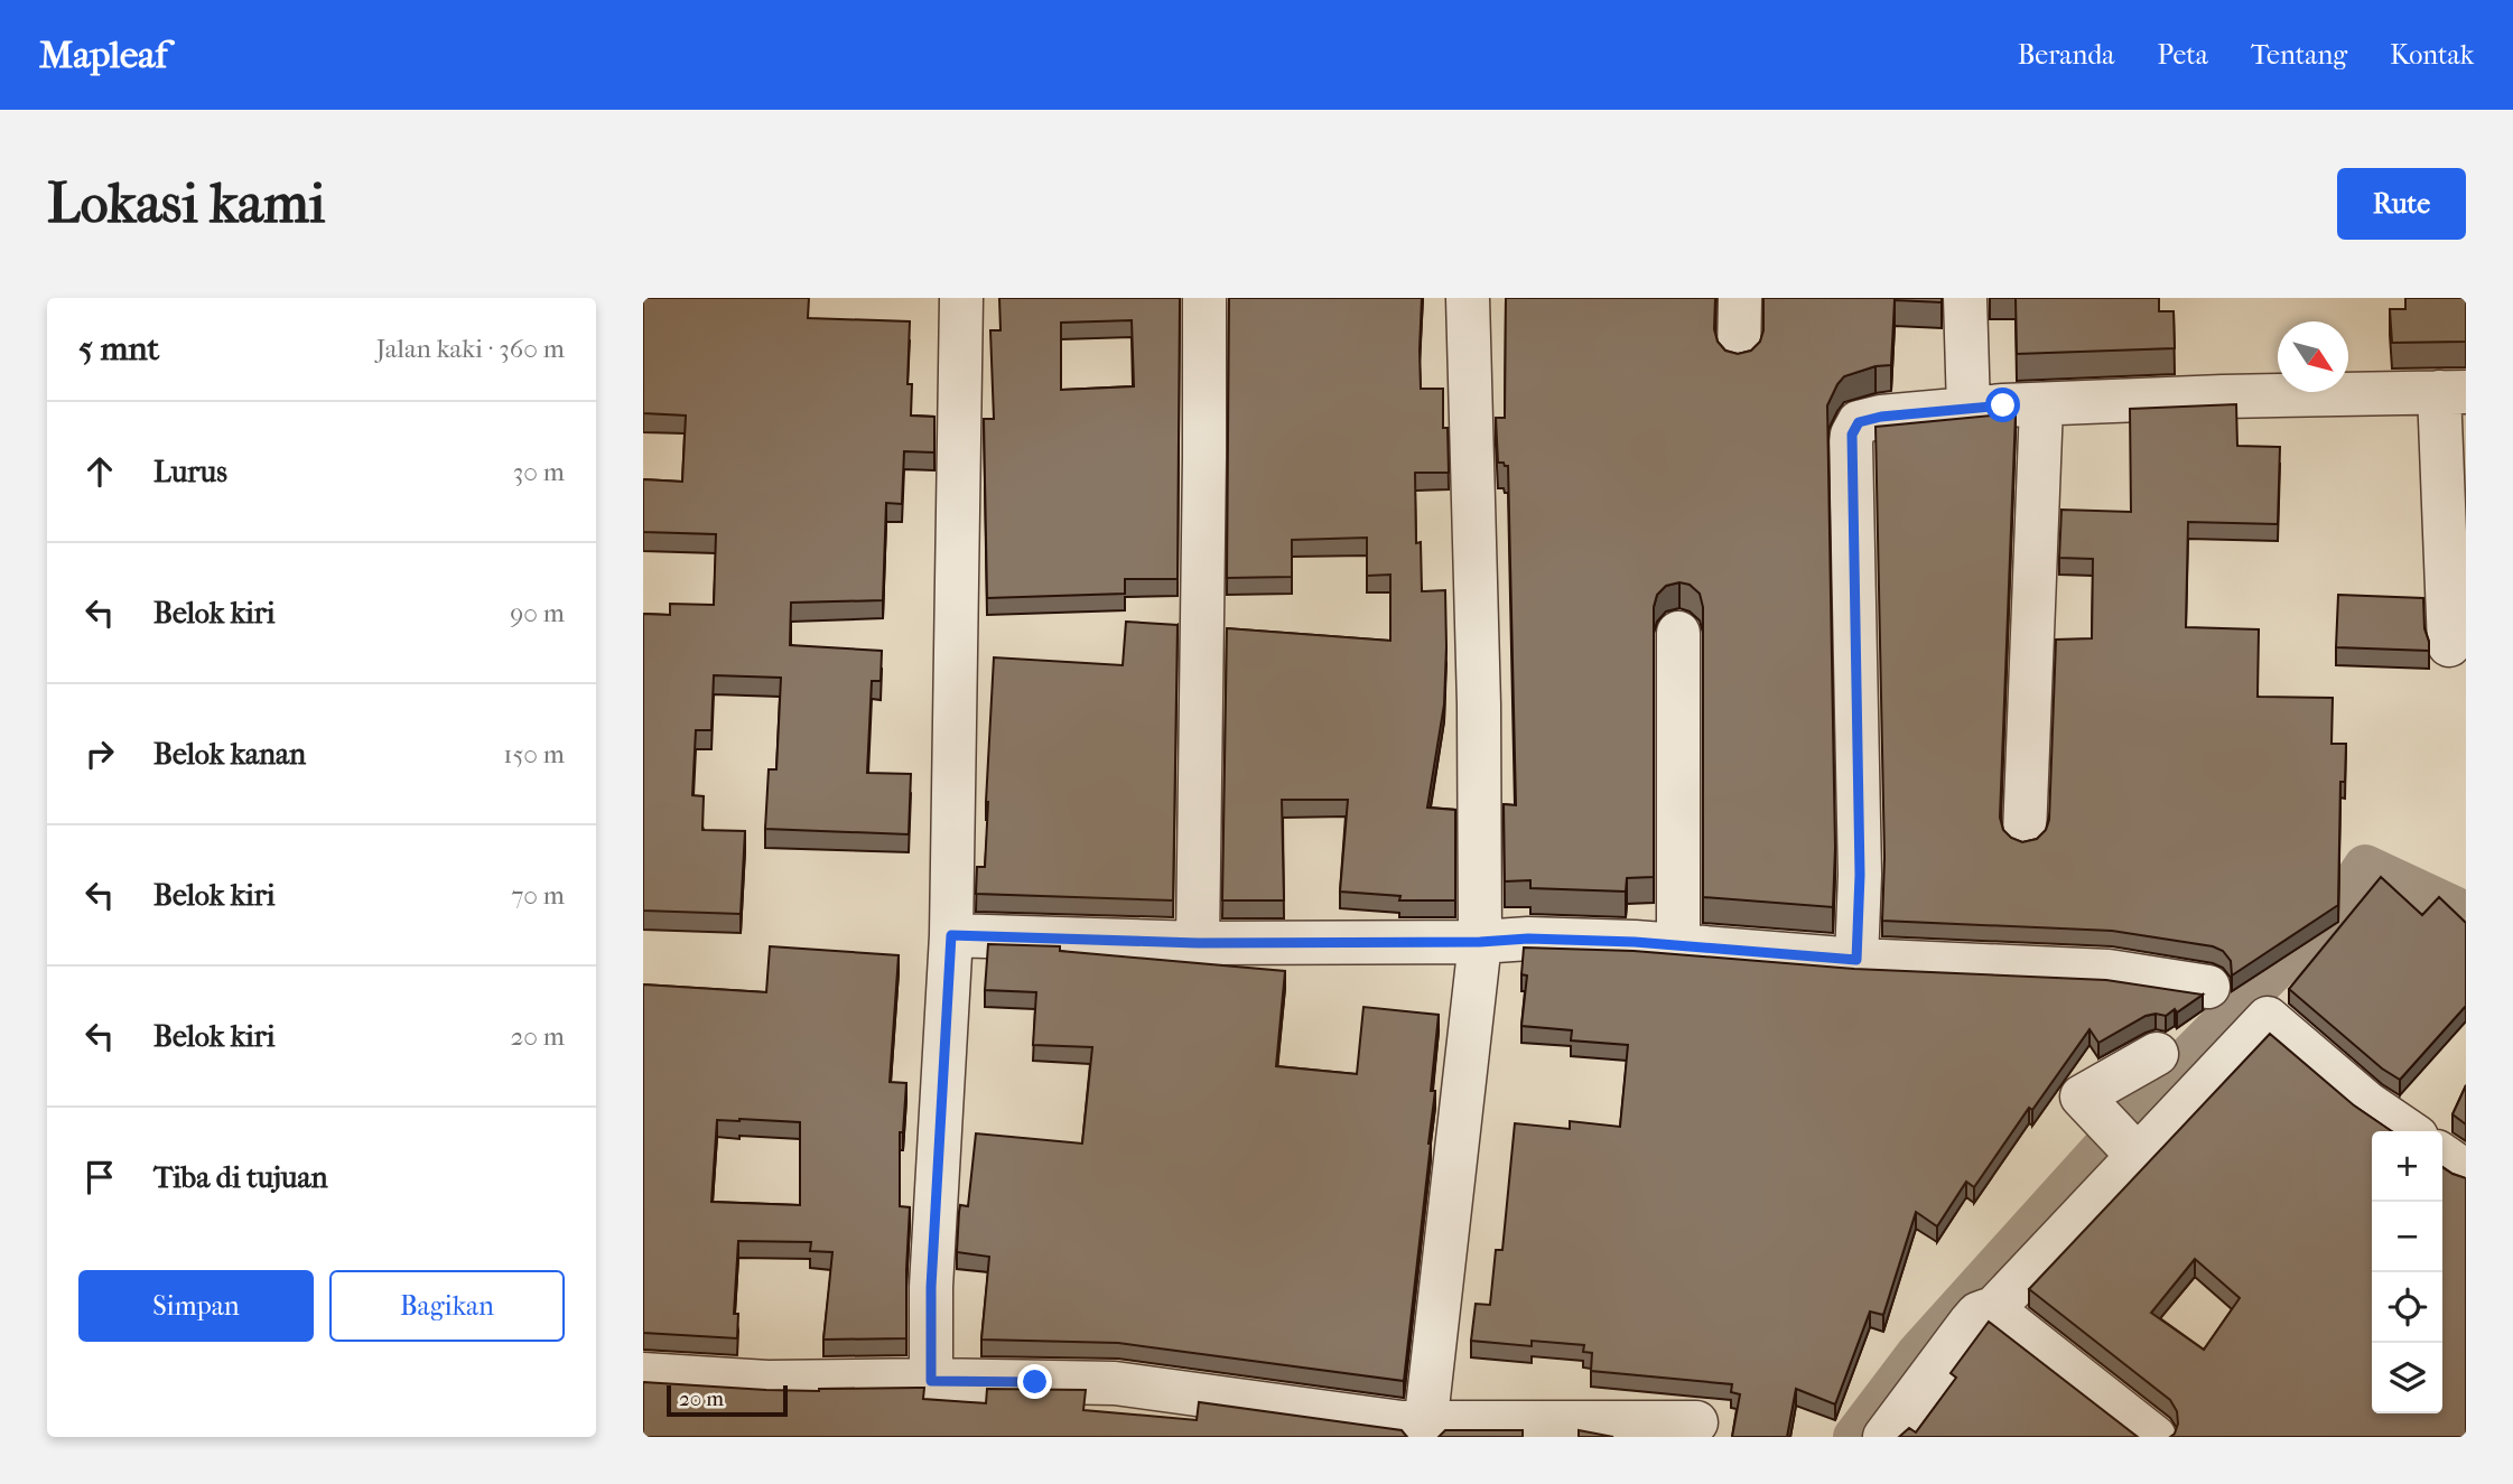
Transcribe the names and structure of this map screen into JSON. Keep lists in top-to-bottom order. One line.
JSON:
{"scale_bar":"20 m","north":"bottom right","page":{"header":"Mapleaf","nav":["Beranda","Peta","Tentang","Kontak"],"buttons":["Rute",["Simpan","Bagikan"]],"title":"Lokasi kami","heading":["5 mnt","Jalan kaki · 360 m"],"list":[["Lurus","30 m"],["Belok kiri","90 m"],["Belok kanan","150 m"],["Belok kiri","70 m"],["Belok kiri","20 m"],"Tiba di tujuan"],"map_buttons":["+","−"],"scale":"20 m"}}
